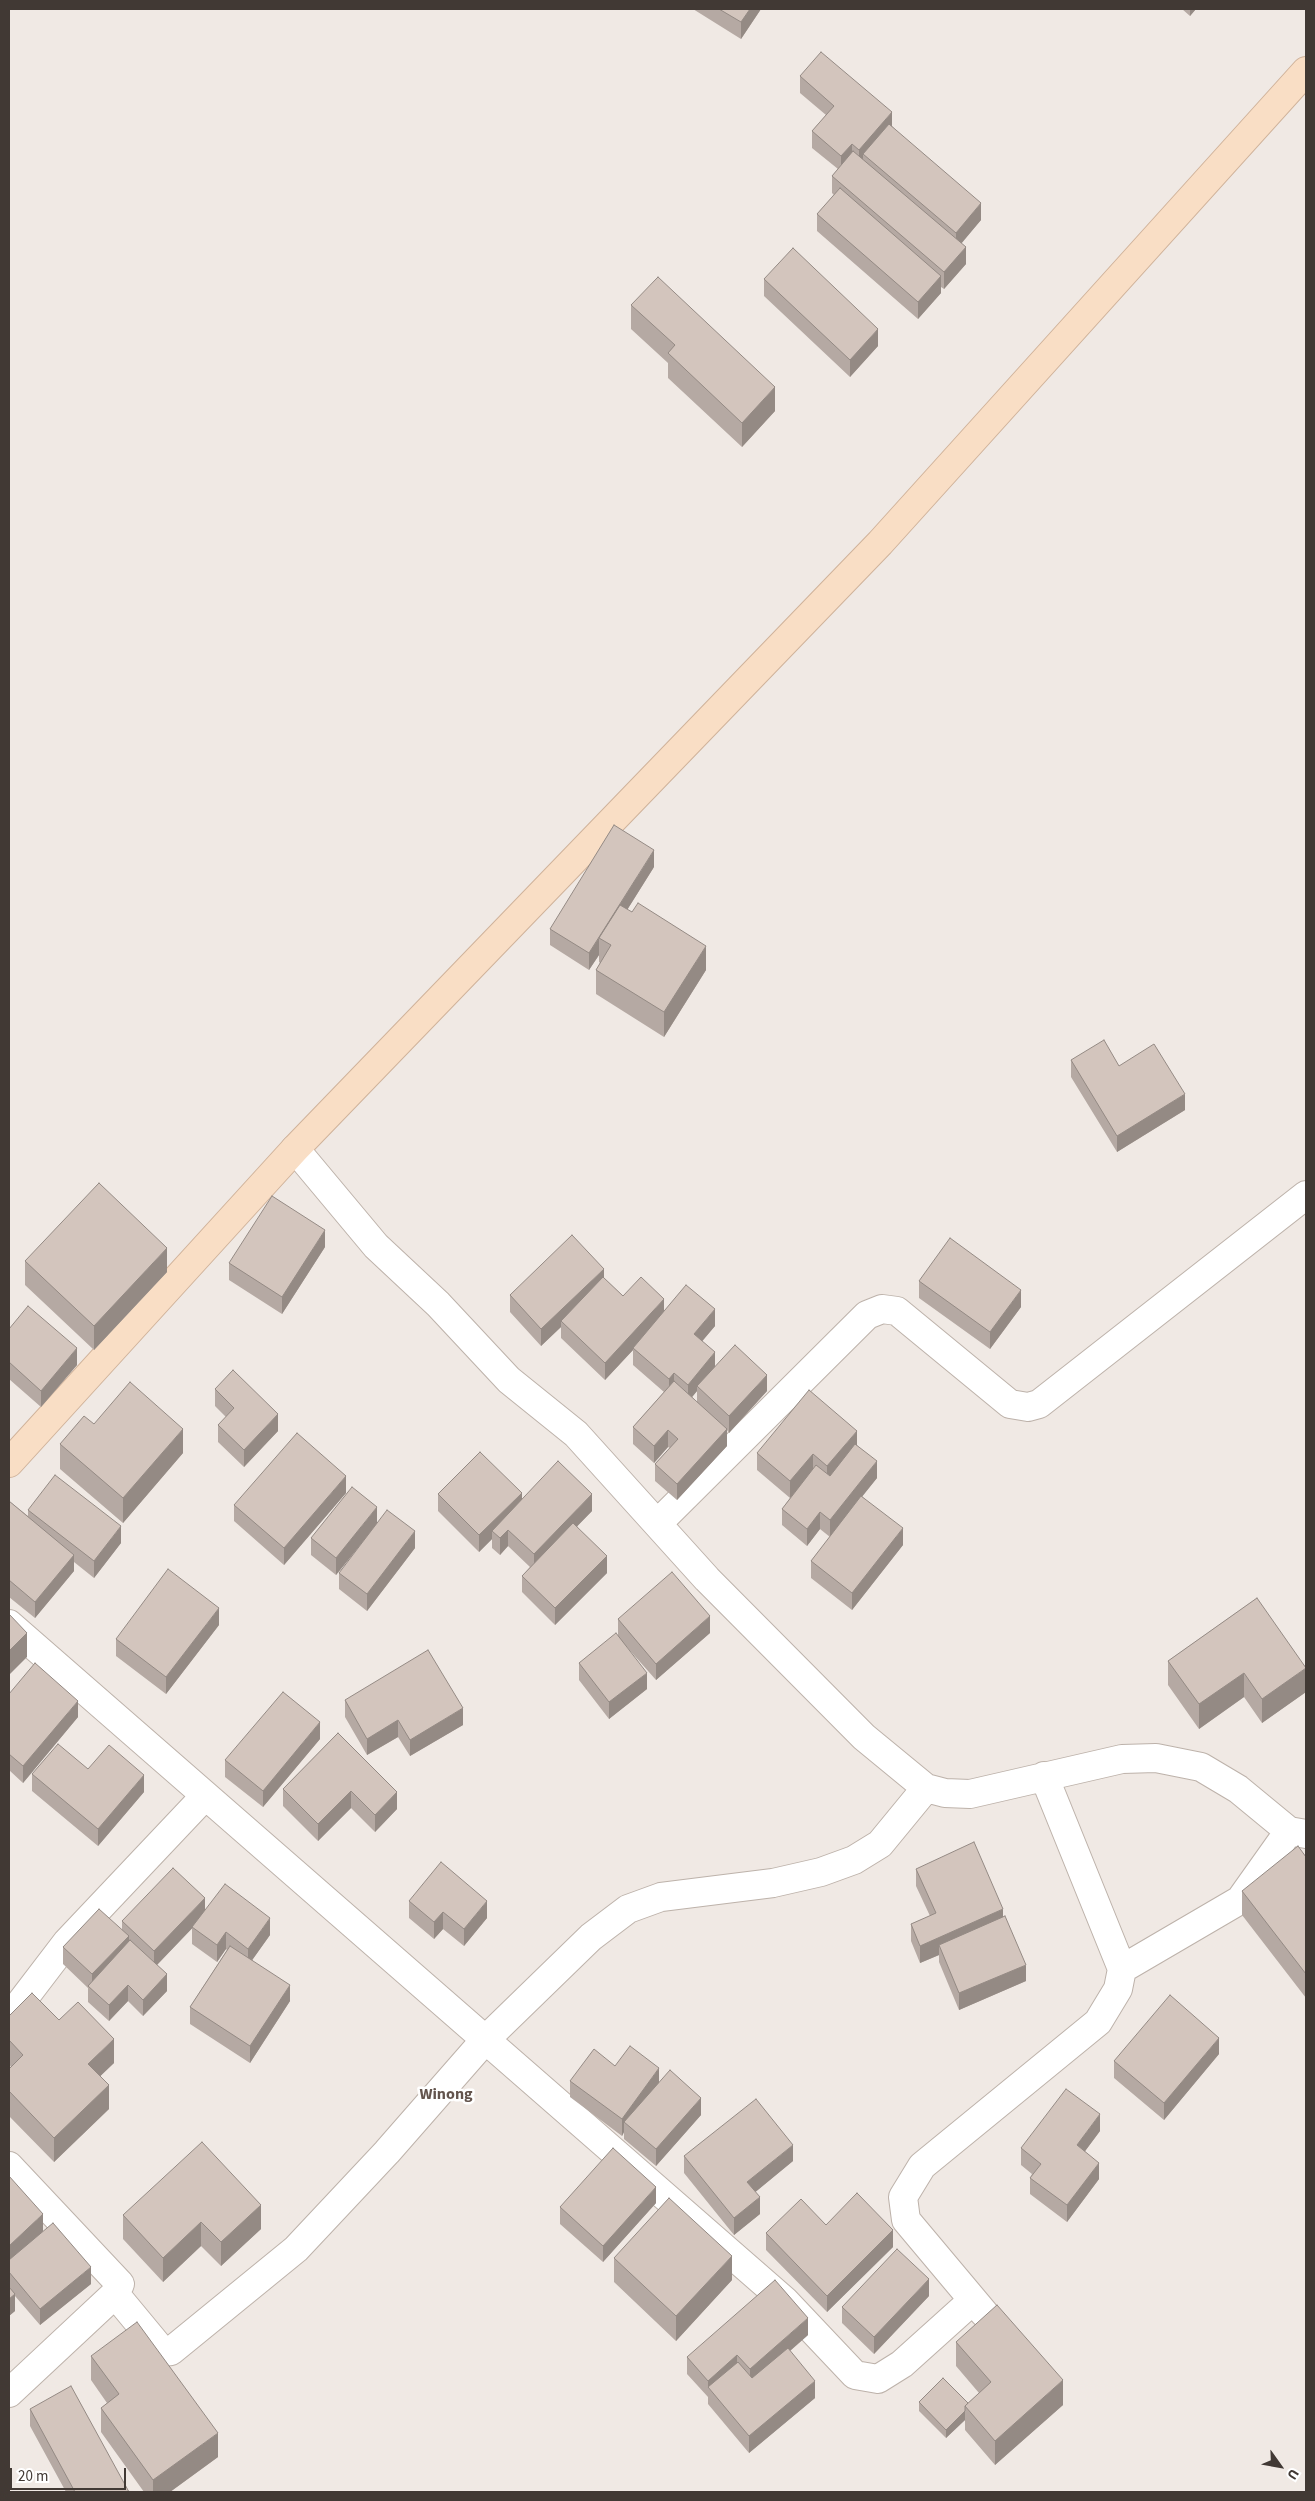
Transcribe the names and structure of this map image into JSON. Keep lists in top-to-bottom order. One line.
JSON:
{"districts":["Winong"],"scale_bar":"20 m","north":"bottom right"}
